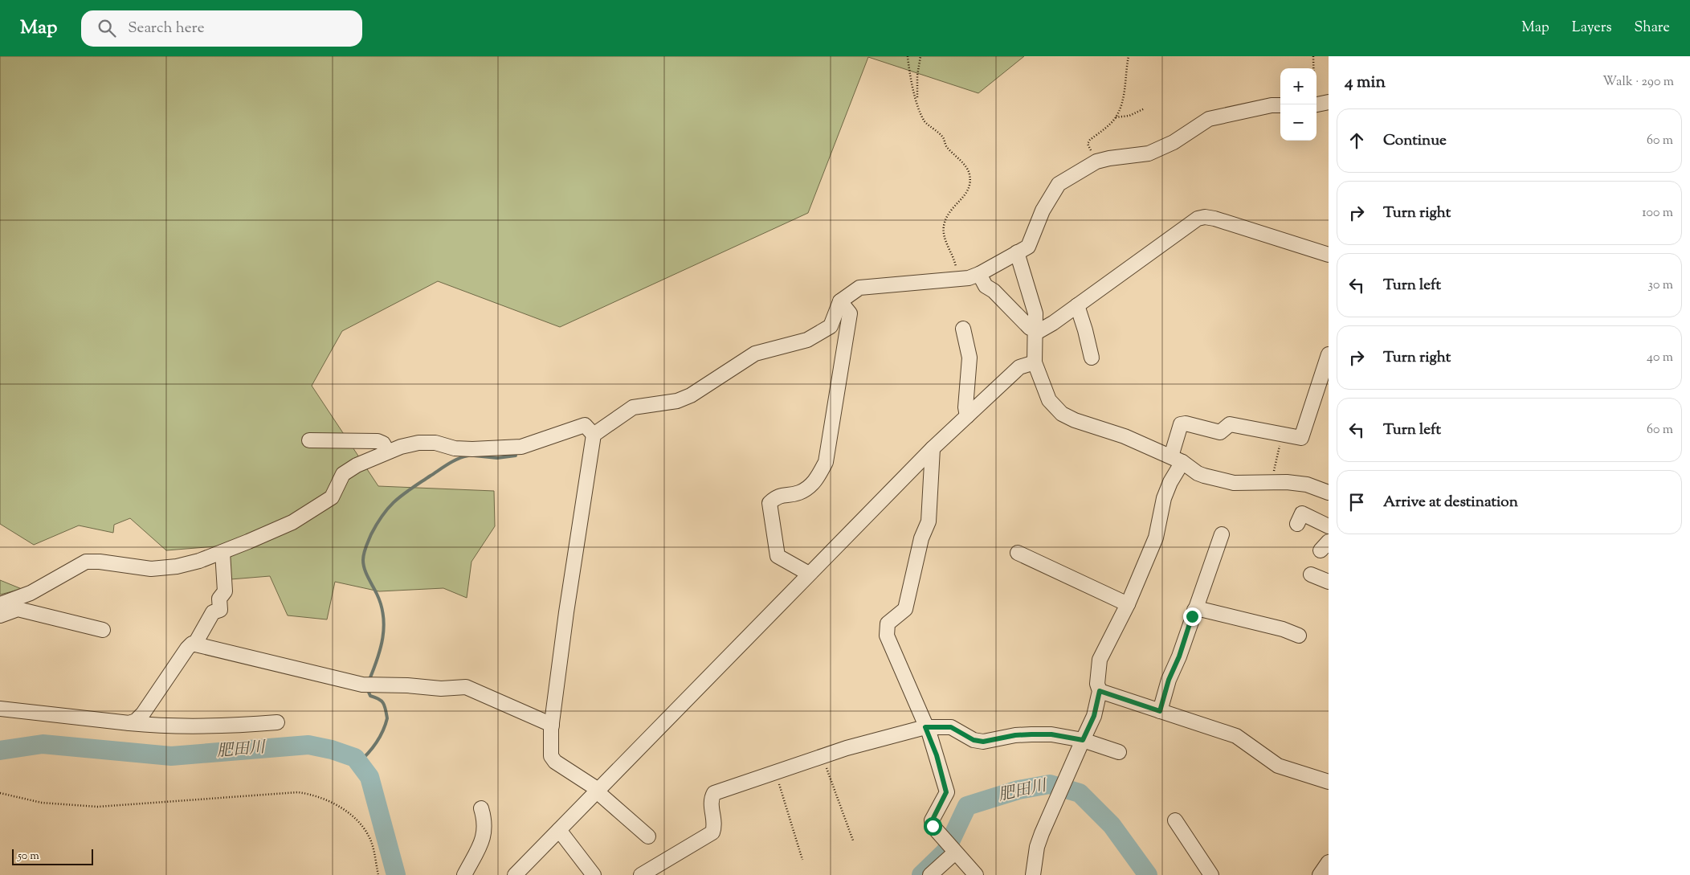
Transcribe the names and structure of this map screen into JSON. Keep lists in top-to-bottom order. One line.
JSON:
{"water":["肥田川"],"scale_bar":"50 m","page":{"header":"Map","search":"Search here","nav":["Map","Layers","Share"],"heading":["4 min","Walk · 290 m"],"map_buttons":["+","−"],"list":[["Continue","60 m"],["Turn right","100 m"],["Turn left","30 m"],["Turn right","40 m"],["Turn left","60 m"],"Arrive at destination"],"scale":"50 m"}}
